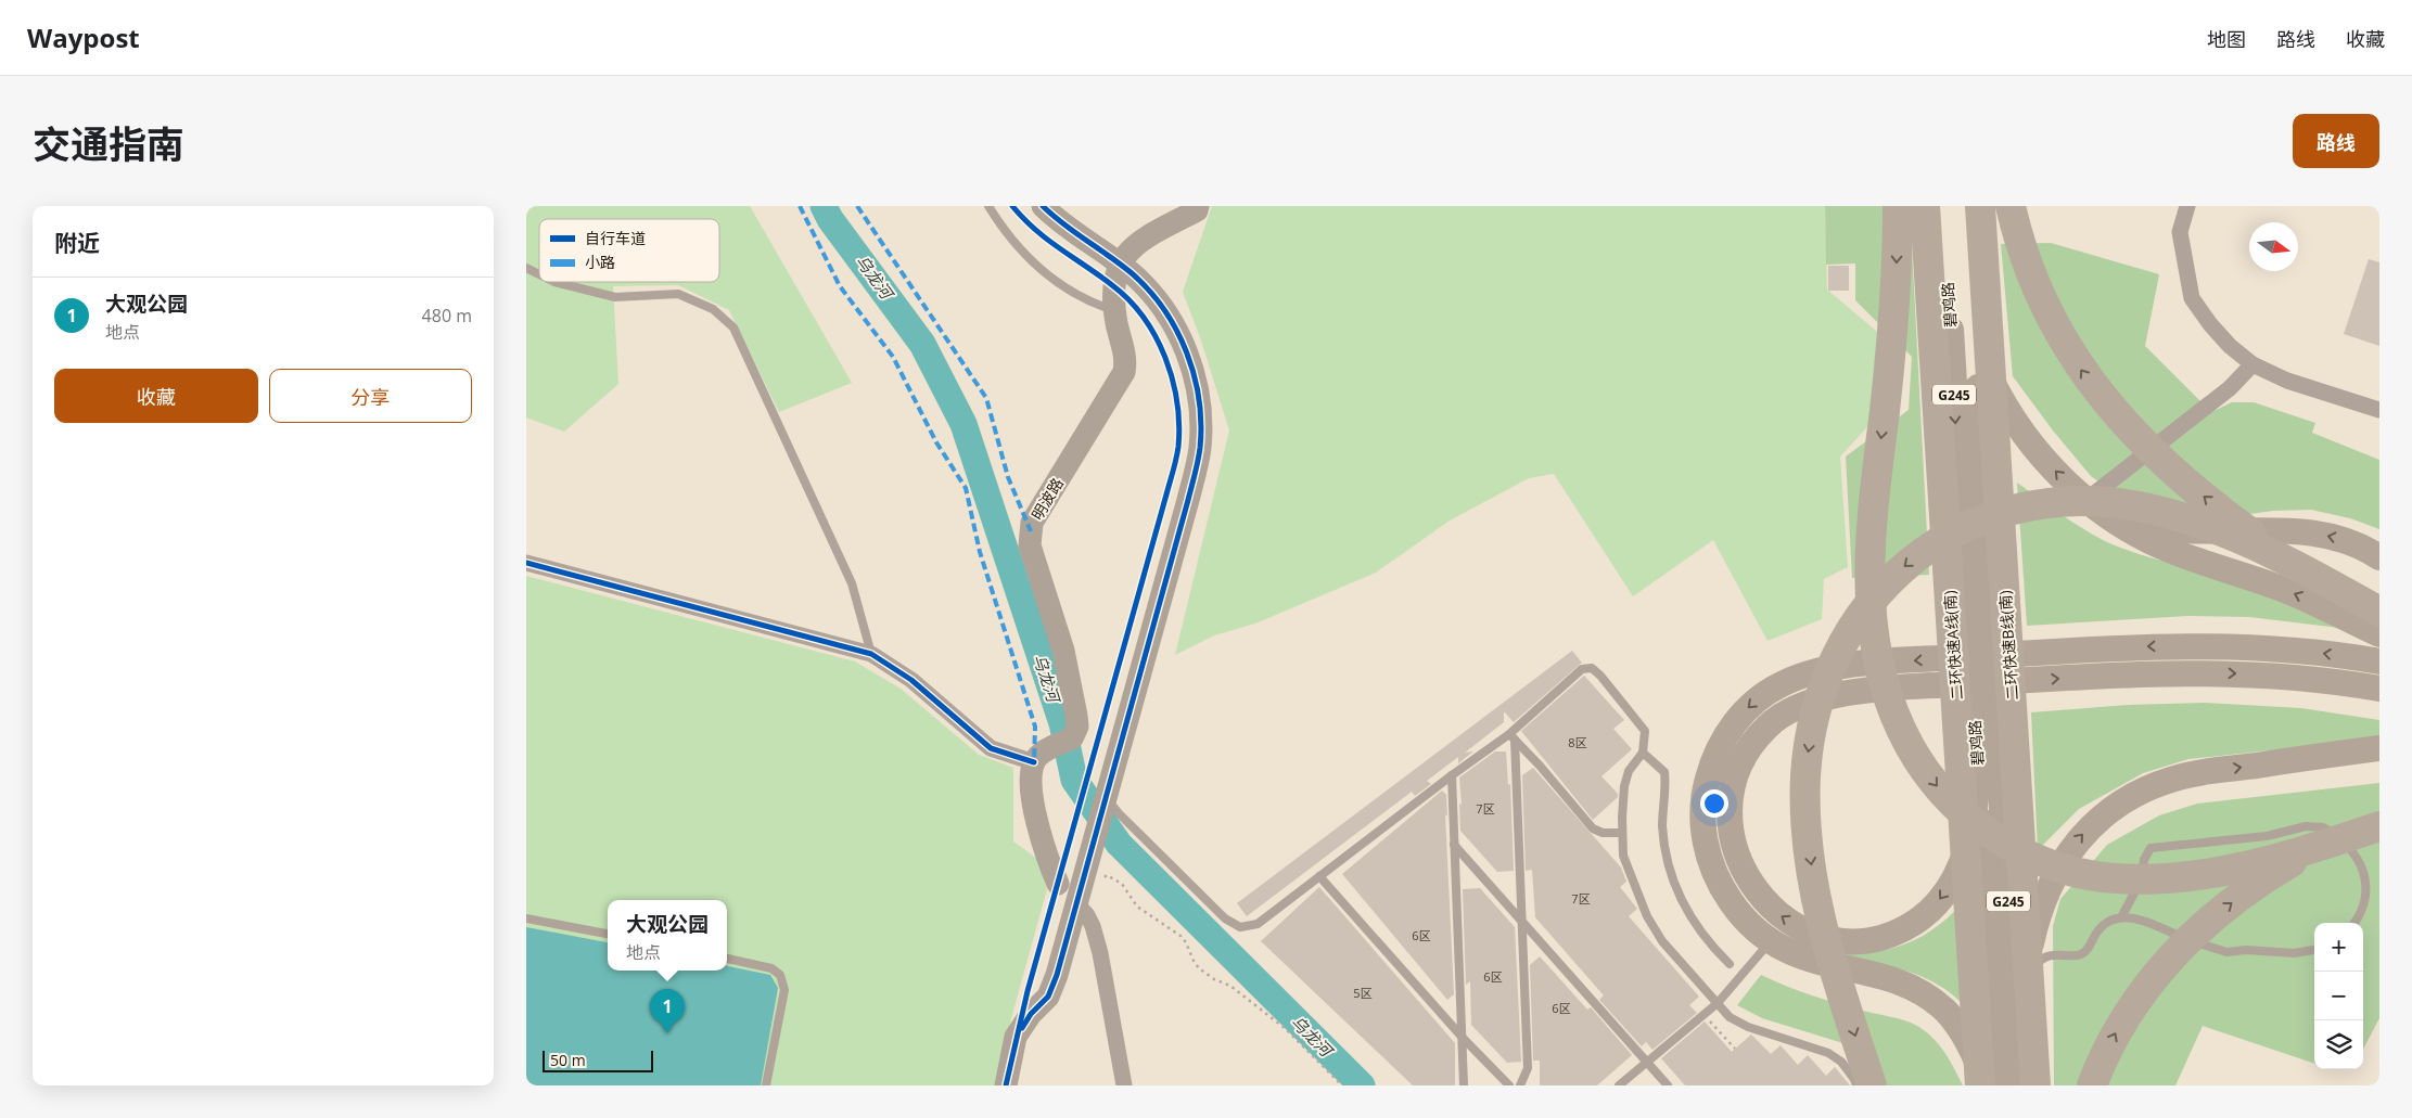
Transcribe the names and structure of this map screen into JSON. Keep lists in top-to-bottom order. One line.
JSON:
{"streets":{"highway":["碧鸡路","G245","二环快速A线(南)","二环快速B线(南)"],"street":["明波路"]},"water":["乌龙河"],"house_numbers":["8区","7区","7区","6区","6区","5区","6区"],"legend":["自行车道","小路"],"scale_bar":"50 m","north":"right","page":{"header":"Waypost","nav":["地图","路线","收藏"],"title":"交通指南","buttons":["路线",["收藏","分享"]],"heading":"附近","list":[{"mark":"1","name":"大观公园","note":"地点","value":"480 m"}],"popup":["大观公园","地点"],"map_buttons":["+","−"],"pins":"1","scale":"50 m"}}
